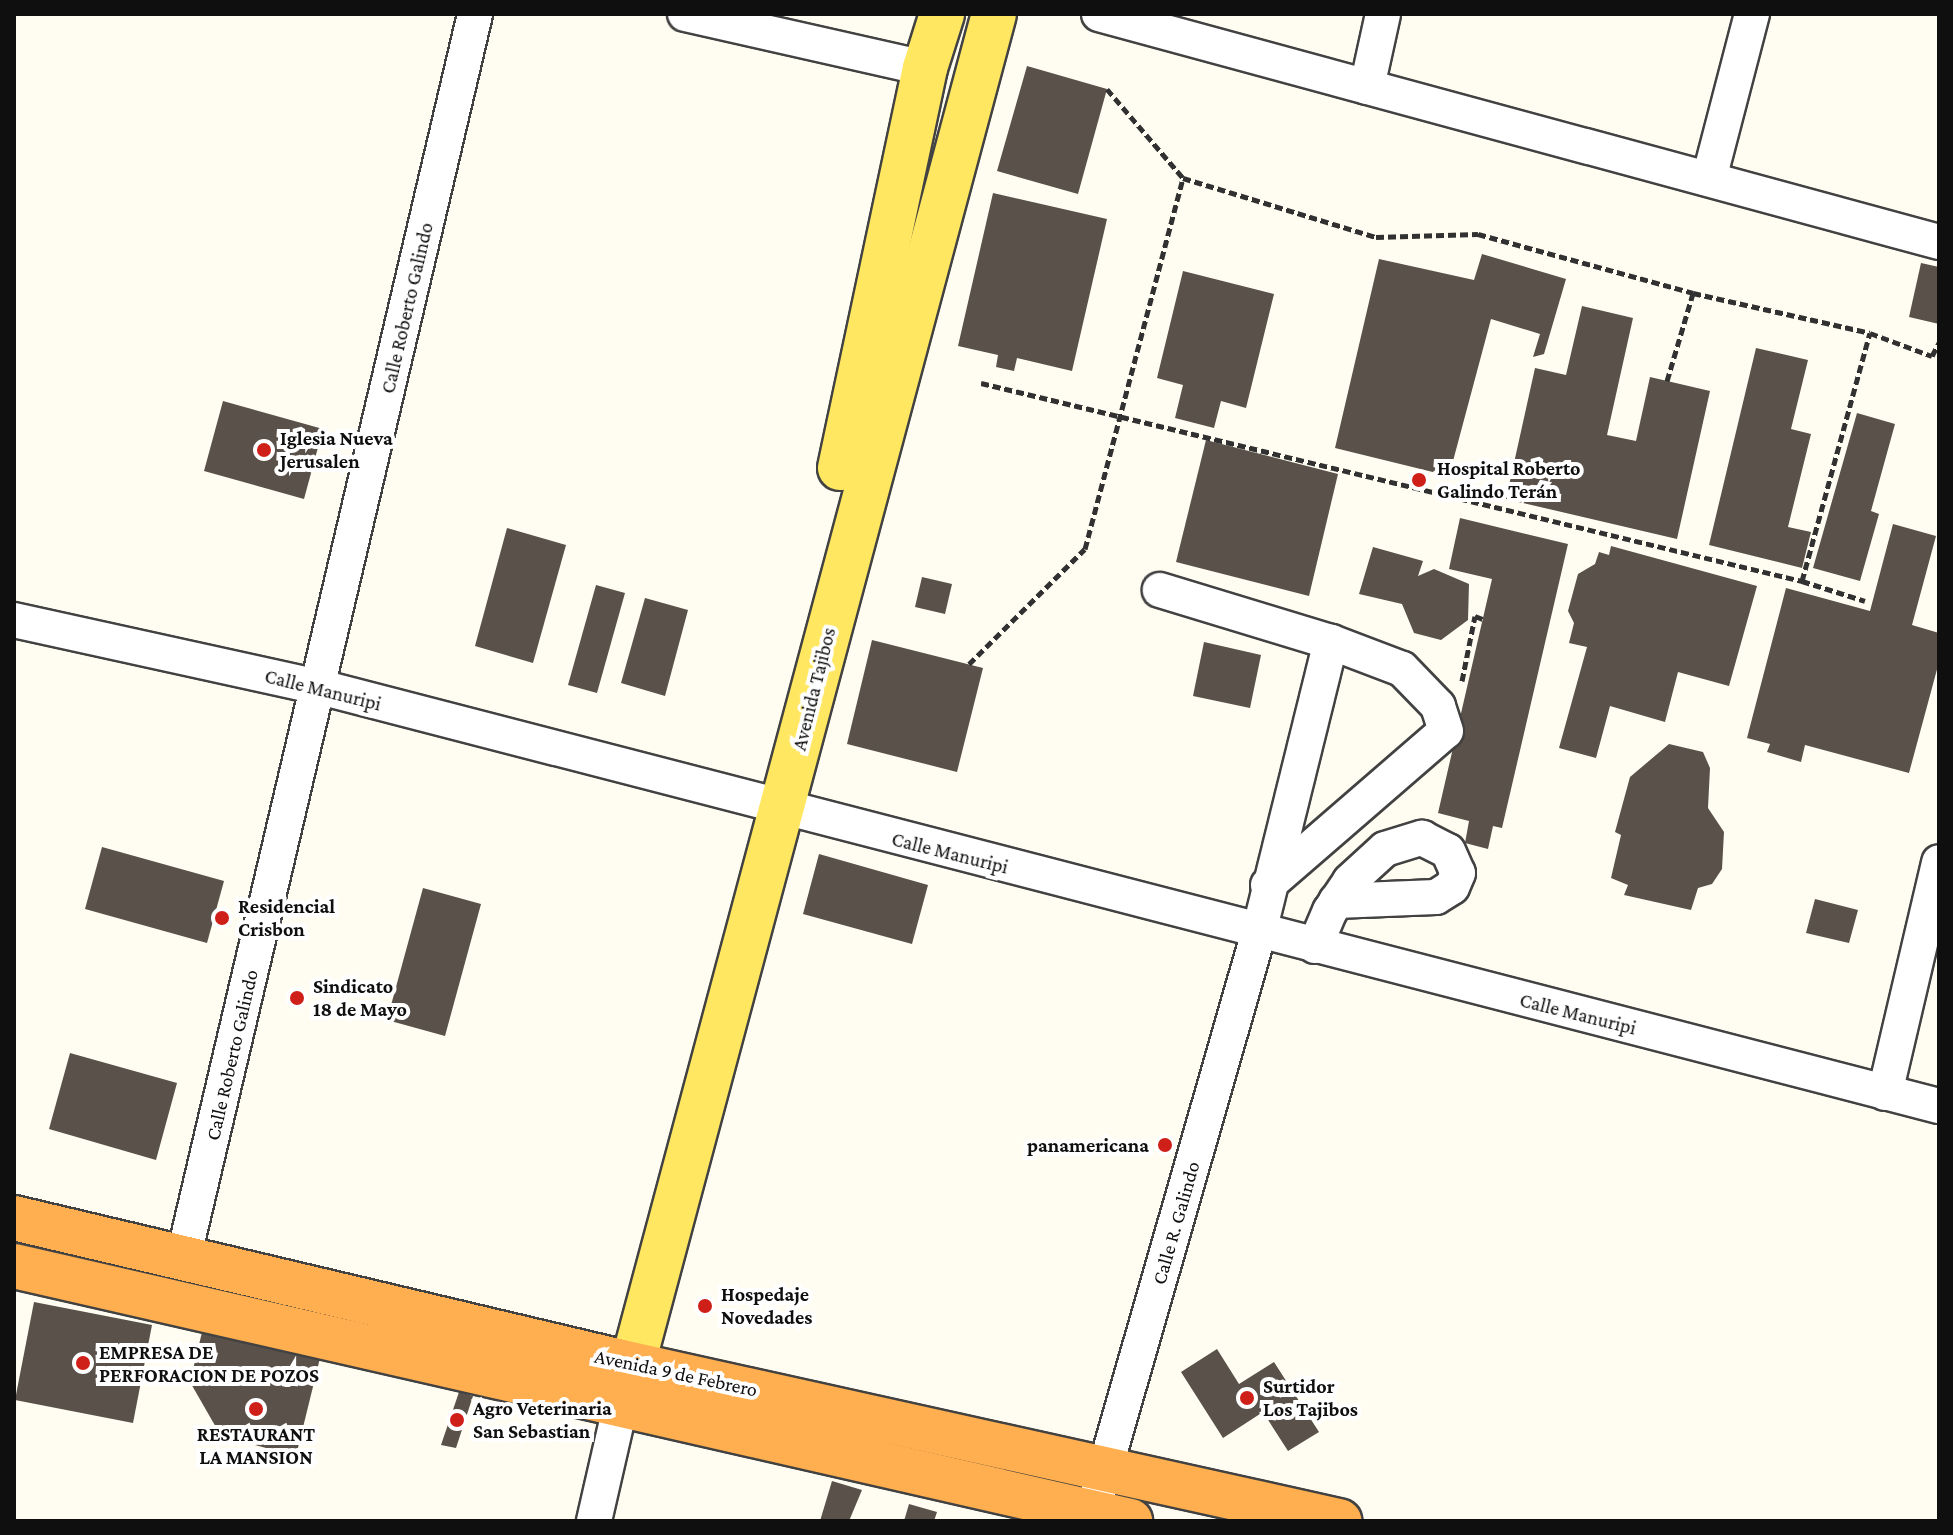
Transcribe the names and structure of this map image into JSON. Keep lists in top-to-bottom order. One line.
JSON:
{"streets":{"highway":["Avenida 9 de Febrero"],"main road":["Avenida Tajibos"],"street":["Calle Roberto Galindo","Calle Manuripi","Calle R. Galindo"]},"crossings":[["Calle Roberto Galindo","Calle Manuripi"],["Calle Roberto Galindo","Avenida 9 de Febrero"],["Avenida Tajibos","Calle Manuripi"],["Avenida Tajibos","Avenida 9 de Febrero"],["Calle Manuripi","Calle R. Galindo"],["Calle R. Galindo","Avenida 9 de Febrero"]],"places":["Iglesia Nueva Jerusalen","Hospital Roberto Galindo Terán","Residencial Crisbon","Sindicato 18 de Mayo","panamericana","Hospedaje Novedades","EMPRESA DE PERFORACION DE POZOS","Surtidor Los Tajibos","RESTAURANT LA MANSION","Agro Veterinaria San Sebastian"]}
